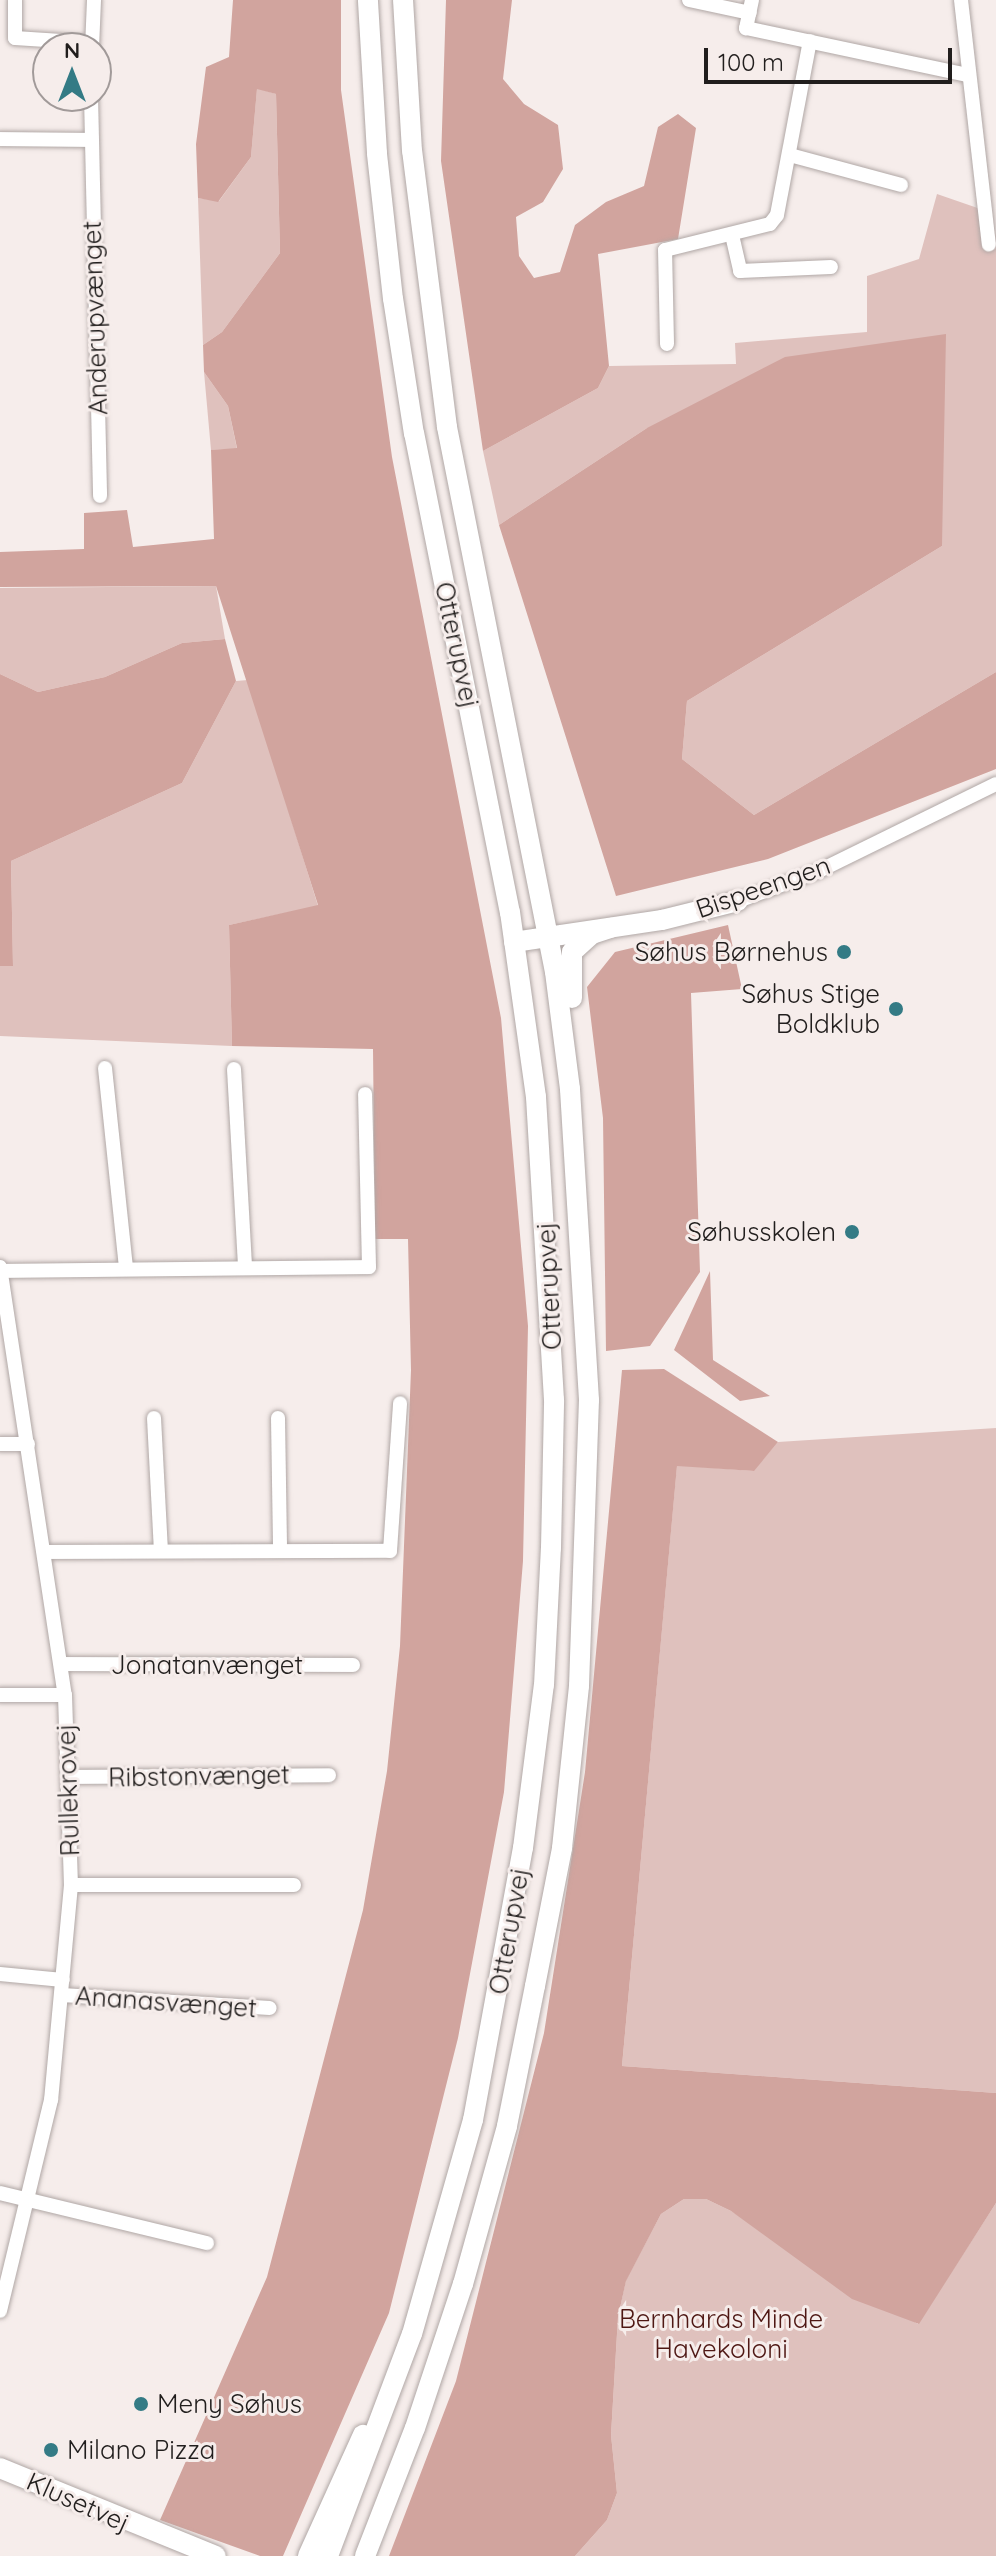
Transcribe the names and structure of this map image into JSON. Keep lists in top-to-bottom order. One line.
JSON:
{"streets":{"main road":["Otterupvej","Bispeengen","Klusetvej"],"street":["Anderupvænget","Jonatanvænget","Ribstonvænget","Rullekrovej","Ananasvænget"]},"crossings":[["Otterupvej","Bispeengen"],["Jonatanvænget","Rullekrovej"],["Ribstonvænget","Rullekrovej"],["Rullekrovej","Ananasvænget"]],"parks":["Bernhards Minde Havekoloni"],"places":["Søhus Børnehus","Søhus Stige Boldklub","Søhusskolen","Meny Søhus","Milano Pizza"],"scale_bar":"100 m","north":"top"}
